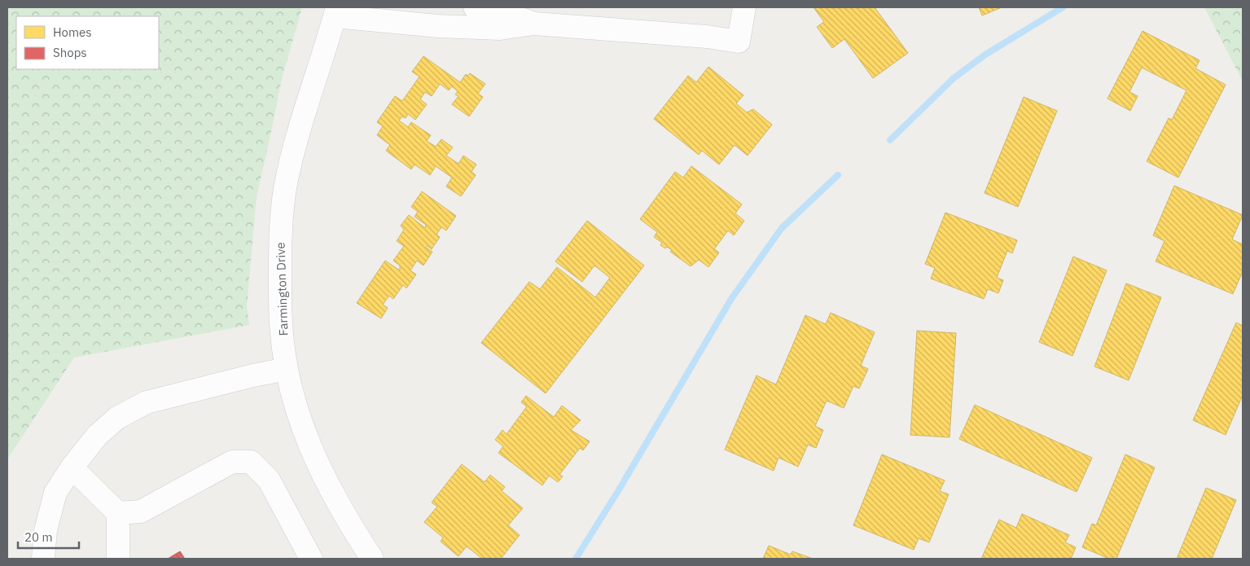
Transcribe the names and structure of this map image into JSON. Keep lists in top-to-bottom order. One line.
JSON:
{"streets":{"street":["Farmington Drive"]},"legend":["Homes","Shops"],"scale_bar":"20 m"}
